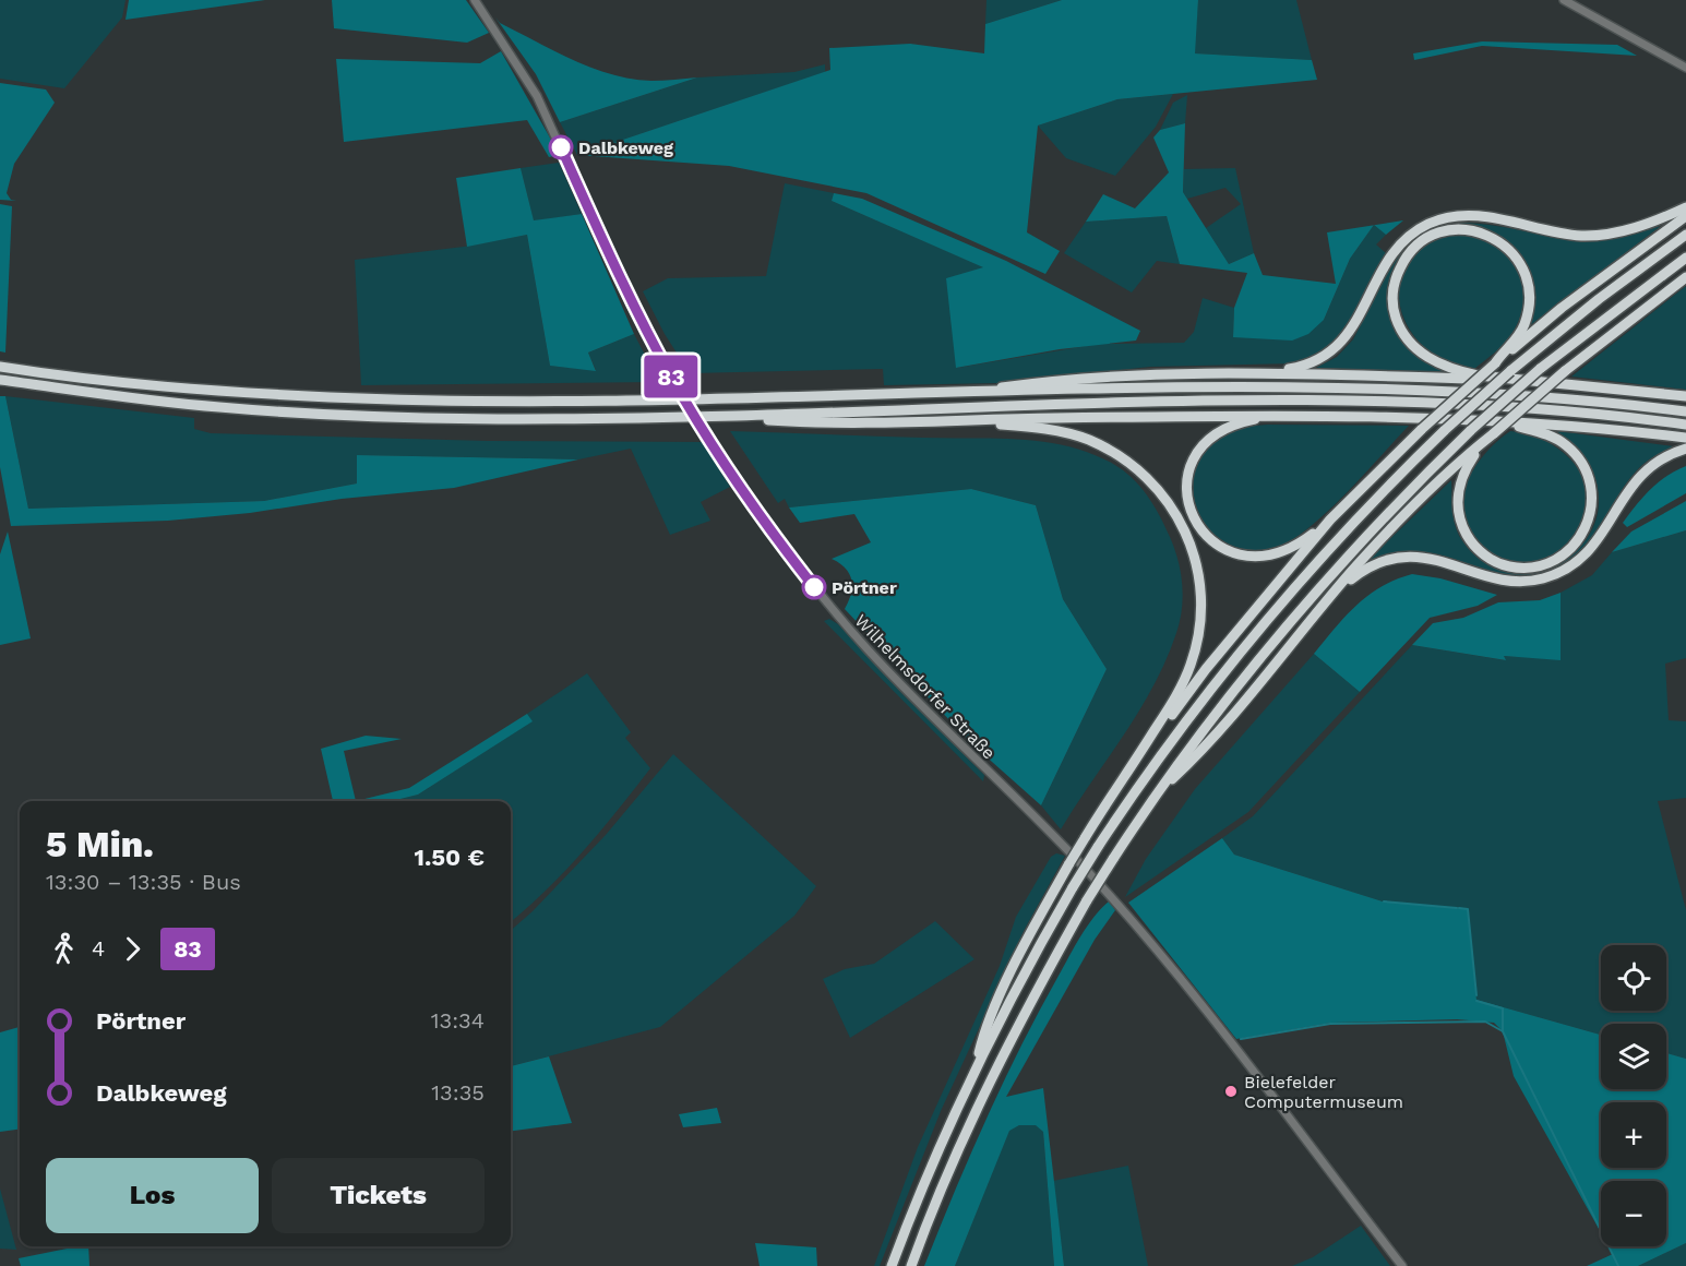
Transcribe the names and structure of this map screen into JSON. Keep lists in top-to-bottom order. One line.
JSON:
{"streets":{"street":["Wilhelmsdorfer Straße"]},"places":["Dalbkeweg","Pörtner","Bielefelder Computermuseum"],"lines":["bus line 83"],"page":{"on_map":"83","heading":["5 Min.","13:30 – 13:35 · Bus","1.50 €"],"legs":["4","83"],"map_buttons":["+","−"],"list":[{"name":"Pörtner","value":"13:34"},{"name":"Dalbkeweg","value":"13:35"}],"buttons":["Los","Tickets"]}}
